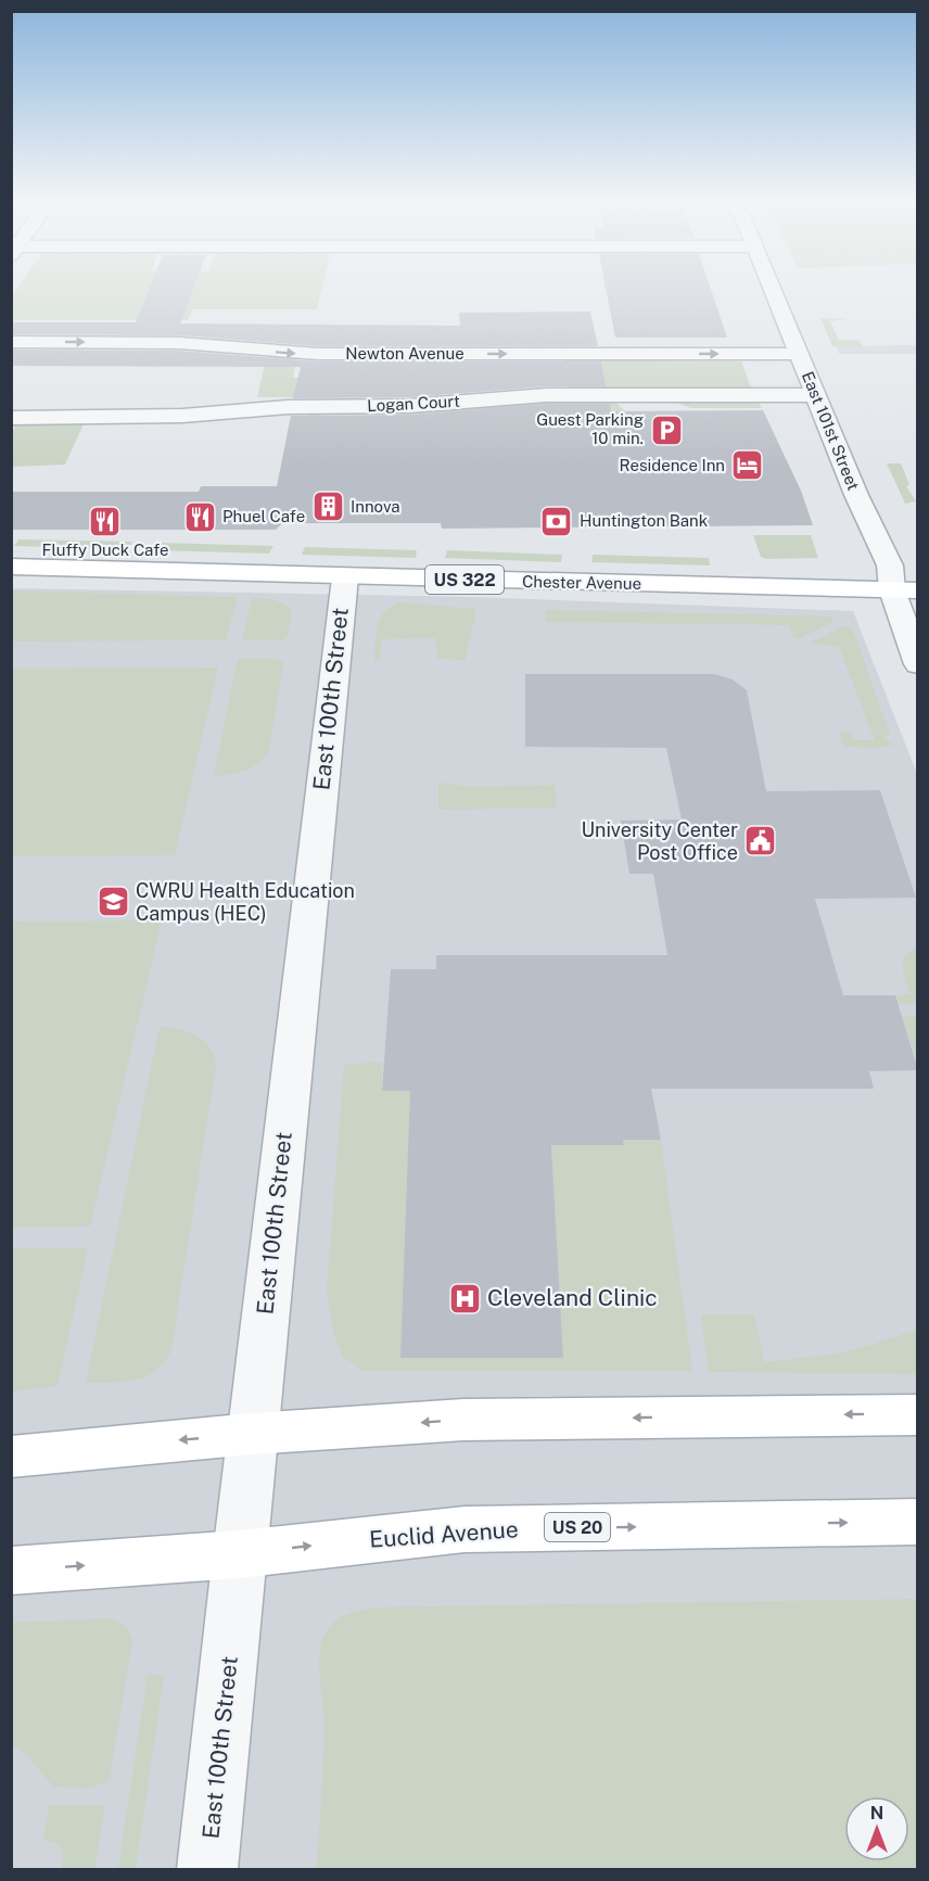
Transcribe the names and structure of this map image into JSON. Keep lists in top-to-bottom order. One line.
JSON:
{"streets":{"main road":["US 322","Chester Avenue","US 20","Euclid Avenue"],"street":["Newton Avenue","Logan Court","East 101st Street","East 100th Street"]},"crossings":[["Newton Avenue","East 101st Street"],["Logan Court","East 101st Street"],["East 101st Street","Chester Avenue"],["Chester Avenue","East 100th Street"],["East 100th Street","Euclid Avenue"]],"one_way":["Newton Avenue"],"places":{"parking":["Guest Parking 10 min."],"hotel":["Residence Inn"],"building":["Innova"],"restaurant":["Phuel Cafe","Fluffy Duck Cafe"],"bank":["Huntington Bank"],"public building":["University Center Post Office"],"school or university":["CWRU Health Education Campus (HEC)"],"hospital":["Cleveland Clinic"]},"north":"top"}
